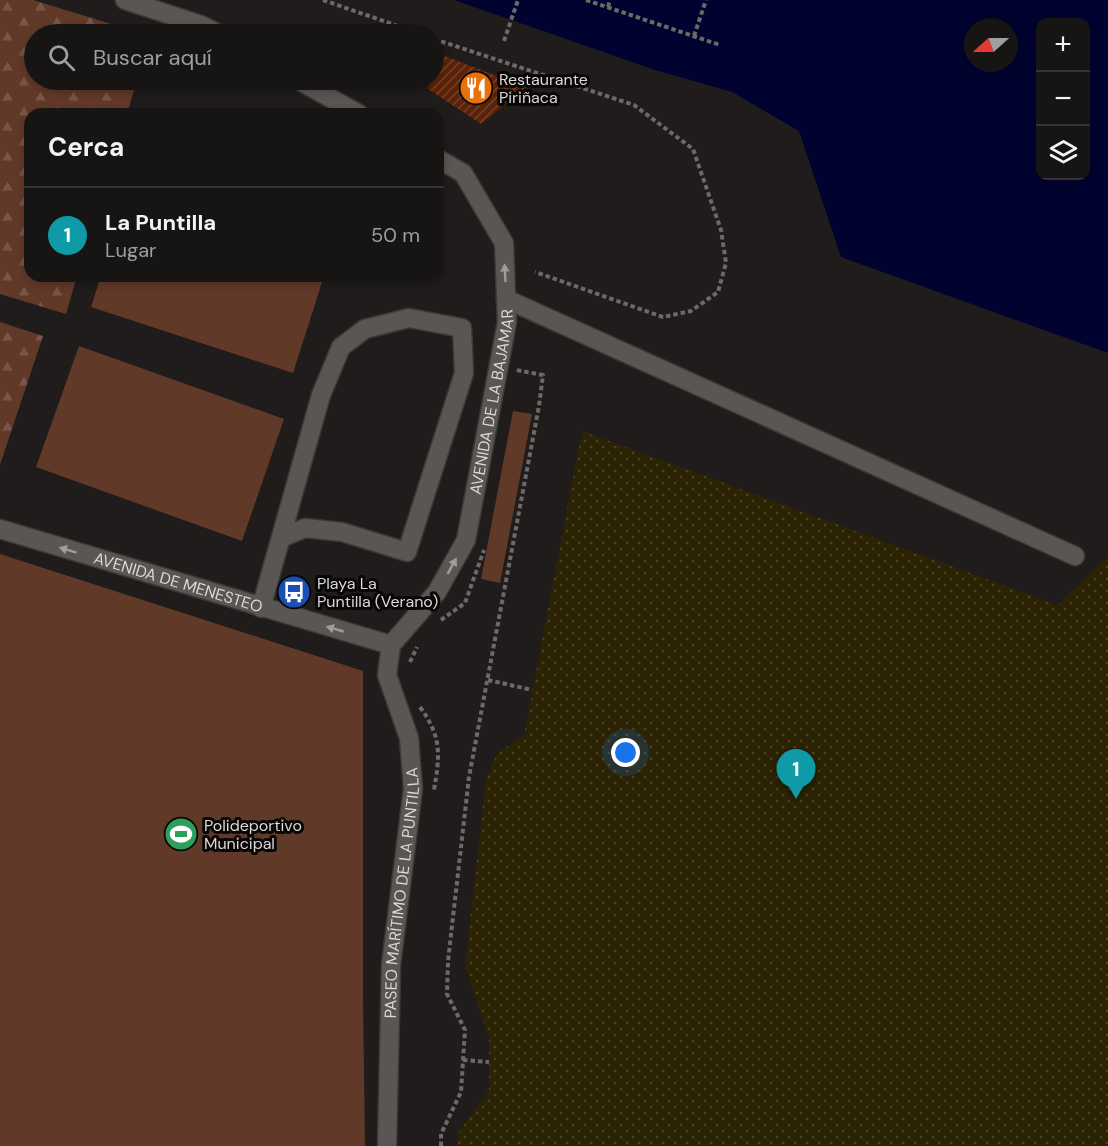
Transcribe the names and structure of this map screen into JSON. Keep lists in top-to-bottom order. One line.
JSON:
{"streets":{"street":["AVENIDA DE LA BAJAMAR","AVENIDA DE MENESTEO","PASEO MARÍTIMO DE LA PUNTILLA"]},"crossings":[["AVENIDA DE LA BAJAMAR","AVENIDA DE MENESTEO"],["AVENIDA DE LA BAJAMAR","PASEO MARÍTIMO DE LA PUNTILLA"],["AVENIDA DE MENESTEO","PASEO MARÍTIMO DE LA PUNTILLA"]],"one_way":["AVENIDA DE LA BAJAMAR","AVENIDA DE MENESTEO"],"places":{"restaurant":["Restaurante Piriñaca"],"bus stop":["Playa La Puntilla (Verano)"],"sports":["Polideportivo Municipal"]},"north":"left","page":{"map_buttons":["+","−"],"search":"Buscar aquí","heading":"Cerca","list":[{"mark":"1","name":"La Puntilla","note":"Lugar","value":"50 m"}],"pins":"1"}}
